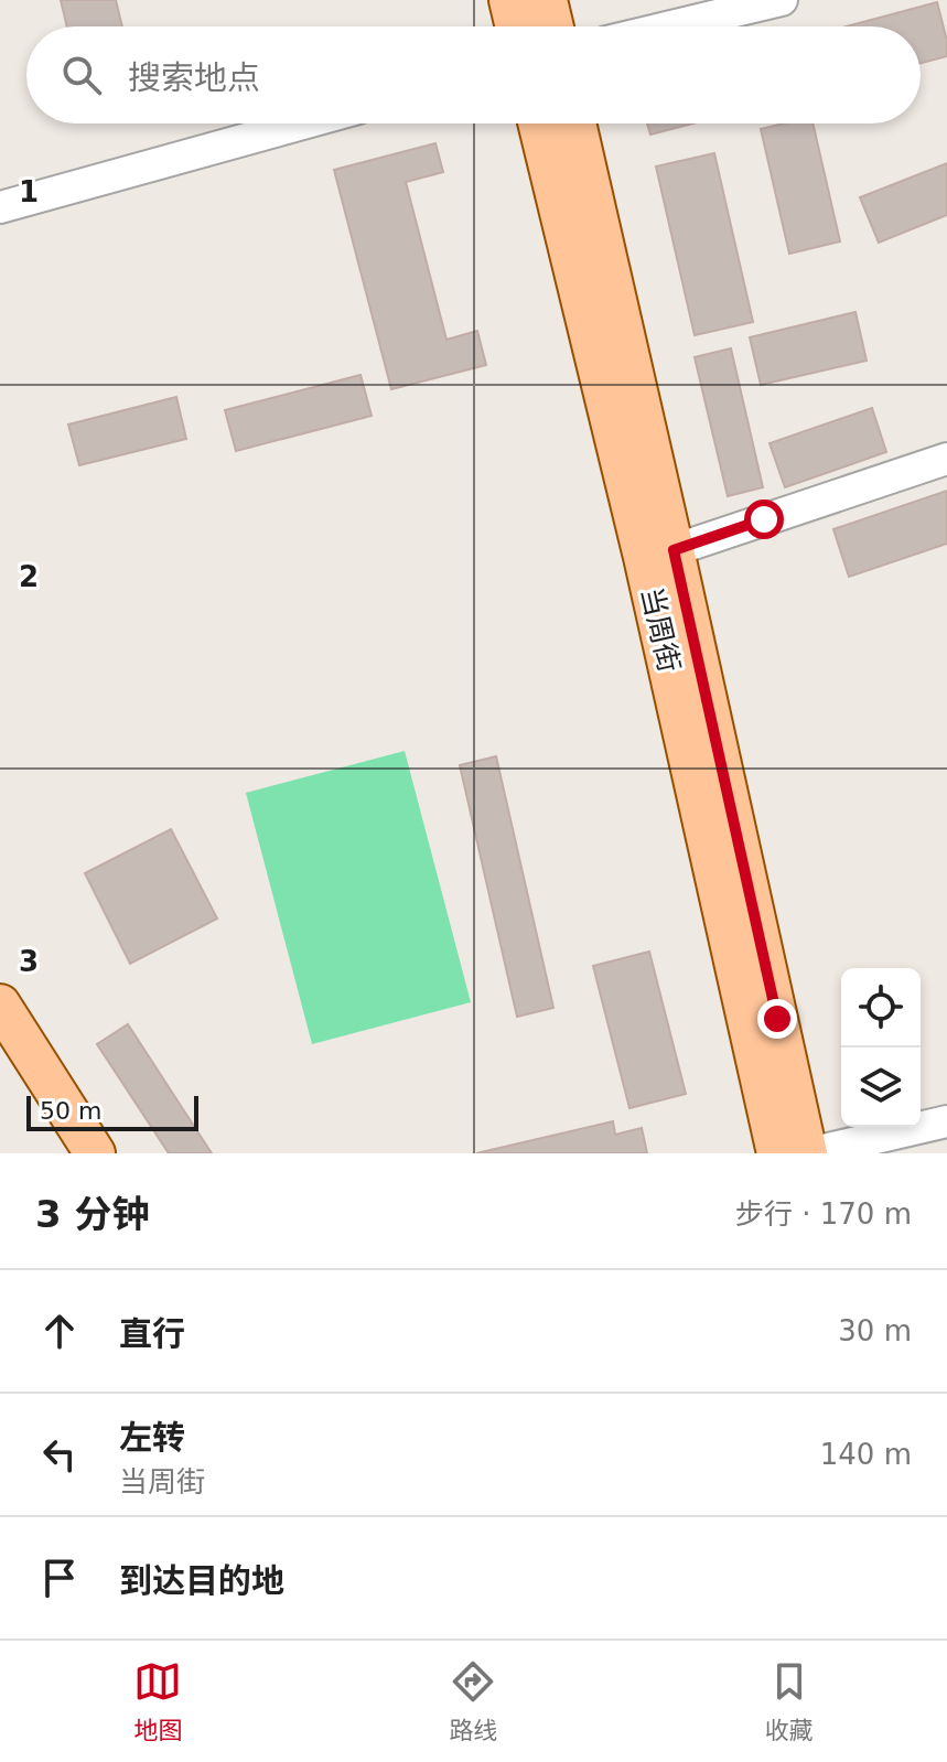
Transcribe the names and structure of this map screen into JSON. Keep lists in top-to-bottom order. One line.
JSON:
{"streets":{"main road":["当周街"]},"scale_bar":"50 m","page":{"search":"搜索地点","scale":"50 m","heading":["3 分钟","步行 · 170 m"],"list":[["直行","30 m"],["左转","当周街","140 m"],"到达目的地"],"nav":["地图","路线","收藏"]},"grid":{"rows":["1","2","3"]}}
